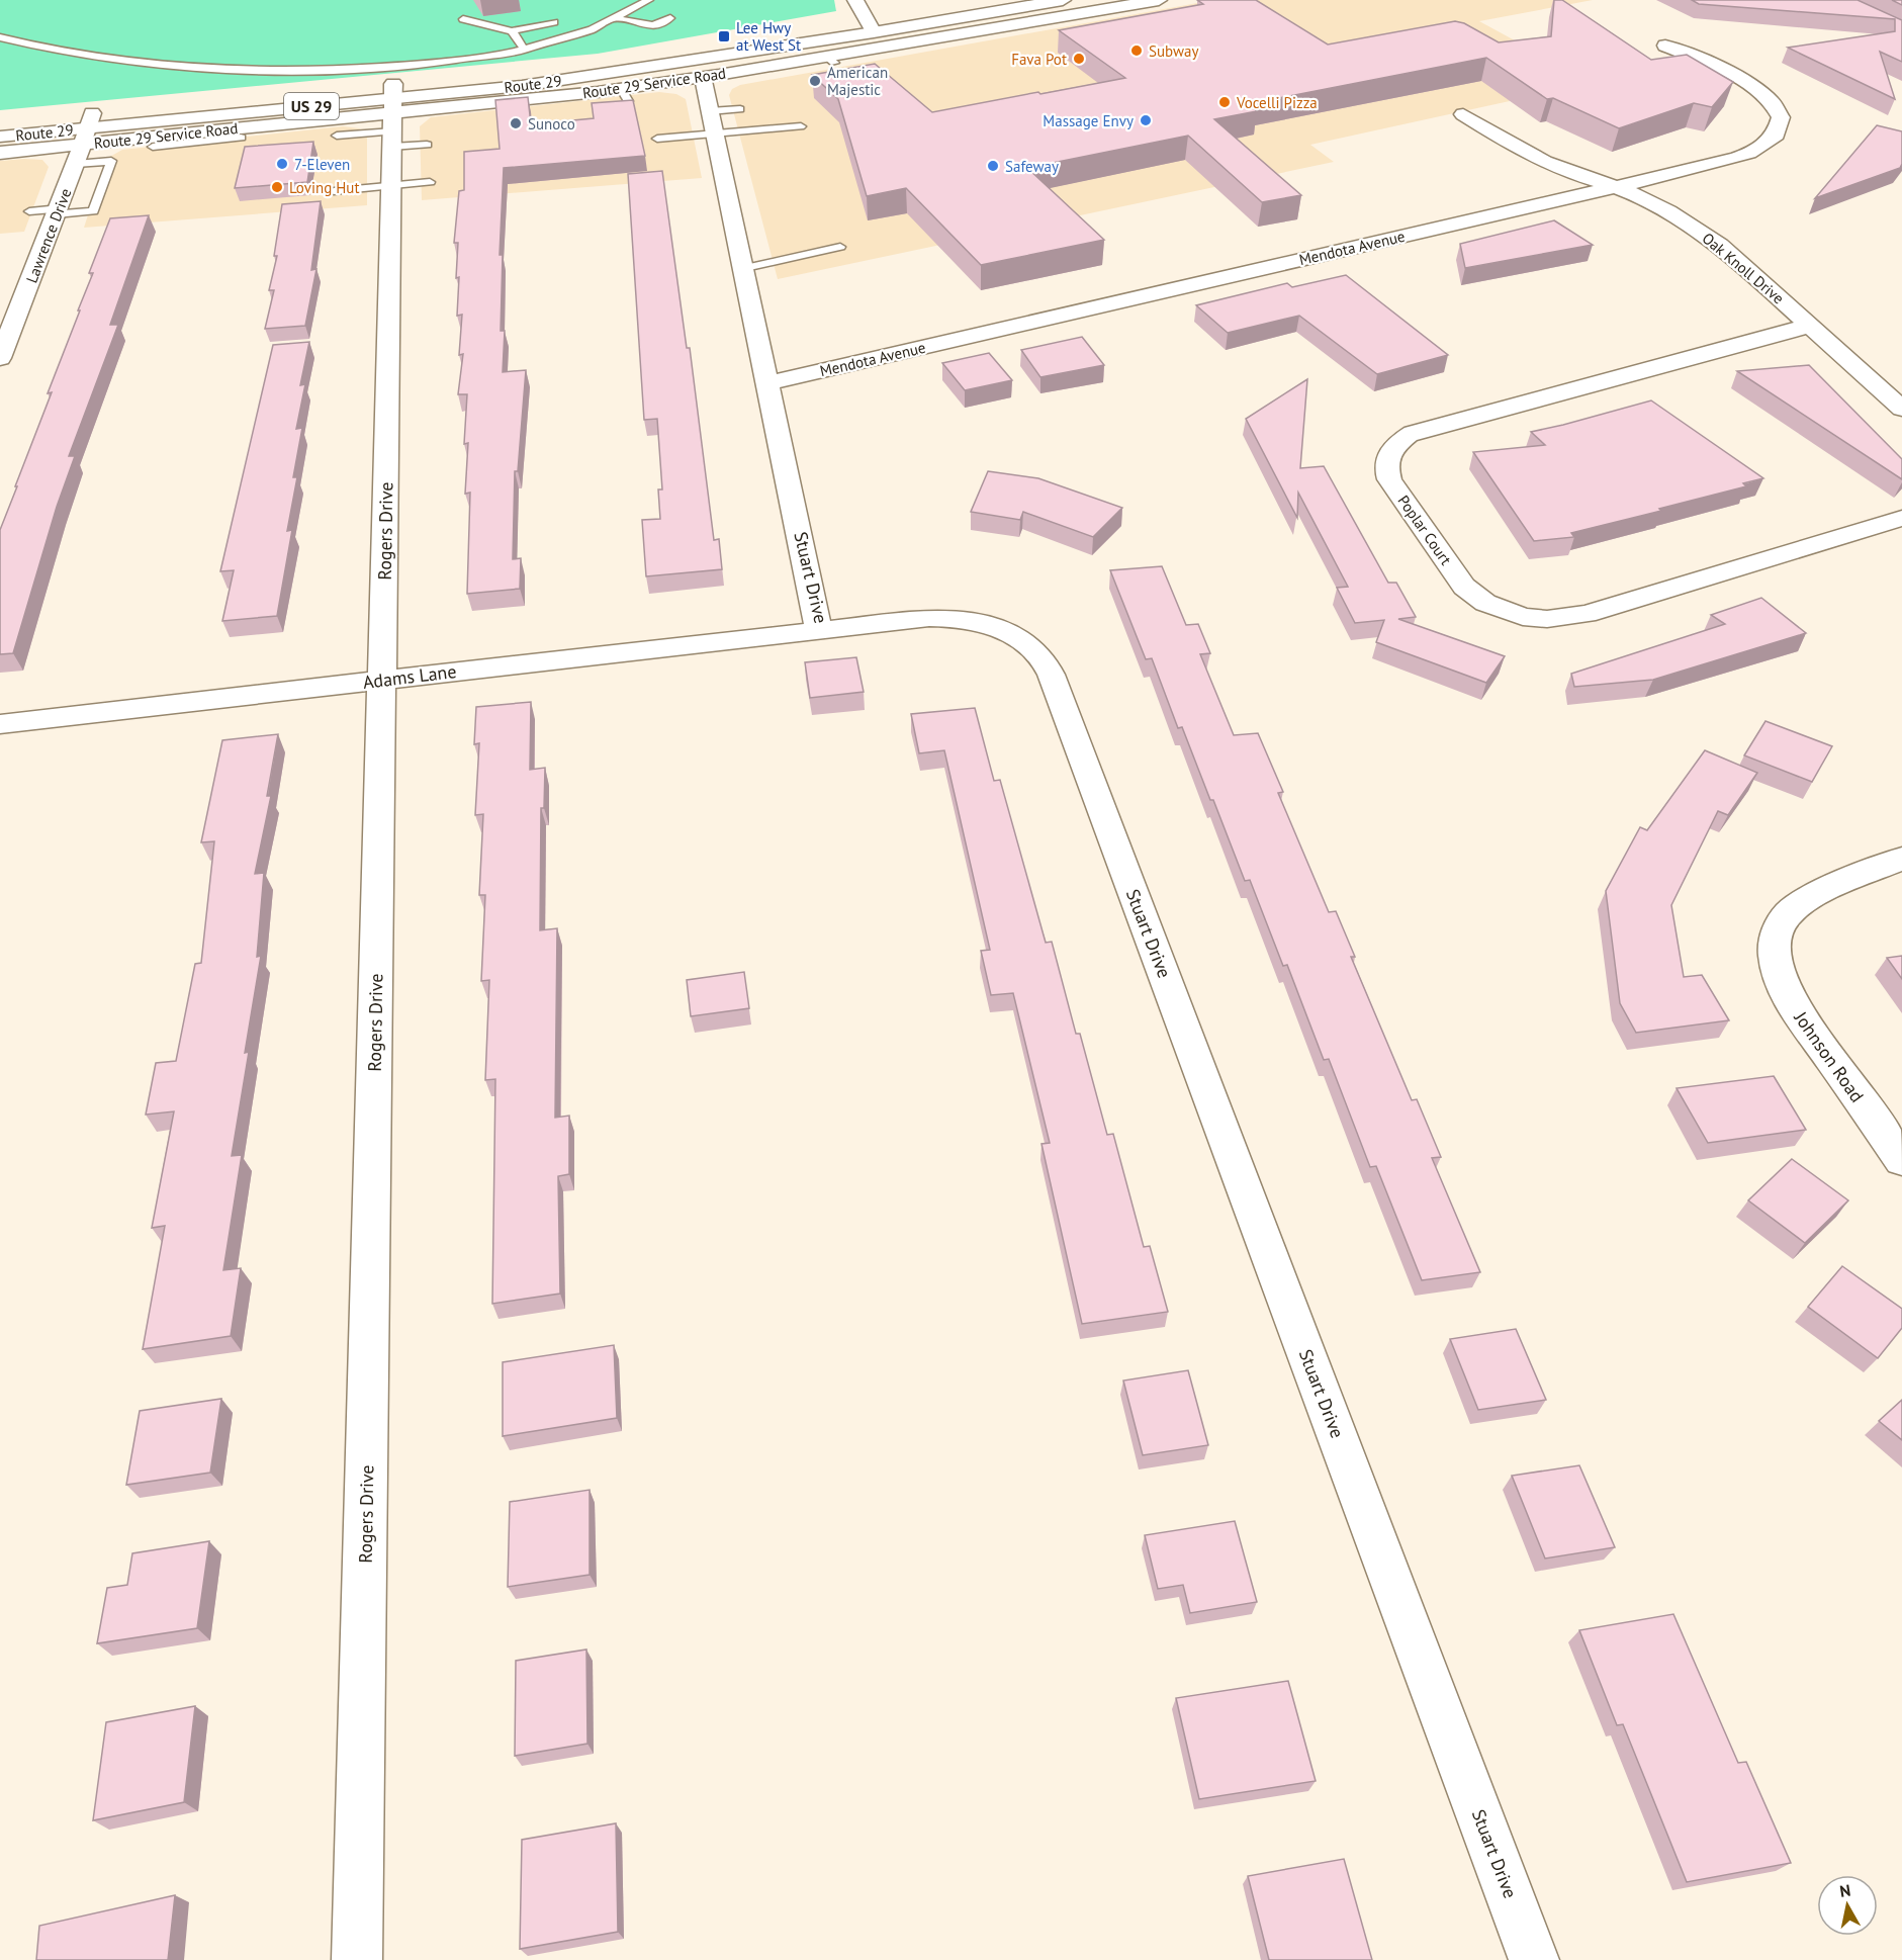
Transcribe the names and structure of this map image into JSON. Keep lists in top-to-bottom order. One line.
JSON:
{"streets":{"street":["Route 29 Service Road","Route 29","US 29","Lawrence Drive","Mendota Avenue","Oak Knoll Drive","Poplar Court","Rogers Drive","Stuart Drive","Adams Lane","Johnson Road"]},"crossings":[["Route 29 Service Road","Route 29"],["Route 29 Service Road","Lawrence Drive"],["Route 29 Service Road","Rogers Drive"],["Route 29 Service Road","Stuart Drive"],["Route 29","Lawrence Drive"],["Route 29","Rogers Drive"],["Mendota Avenue","Oak Knoll Drive"],["Mendota Avenue","Stuart Drive"],["Oak Knoll Drive","Poplar Court"],["Rogers Drive","Adams Lane"],["Stuart Drive","Adams Lane"]],"places":{"transit":["Lee Hwy at West St"],"other":["Subway","Fava Pot","American Majestic","Vocelli Pizza","Massage Envy","Sunoco","7-Eleven","Safeway","Loving Hut"]},"north":"top"}
